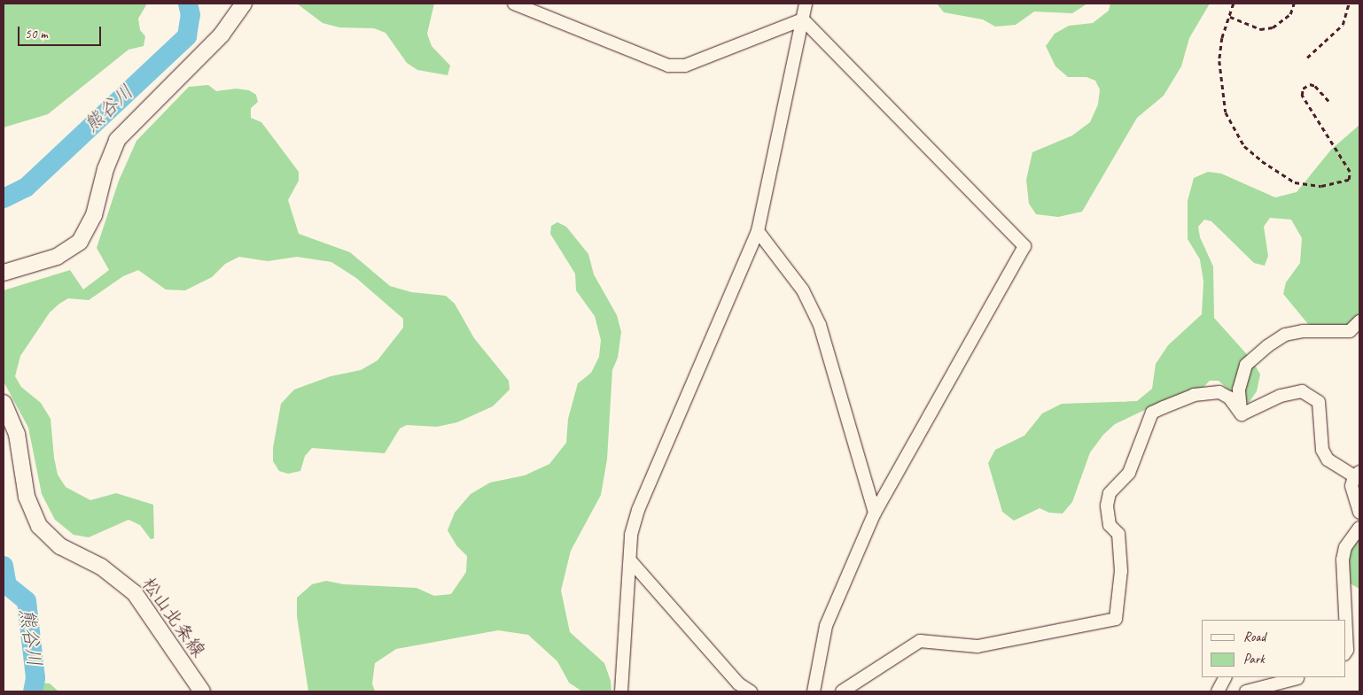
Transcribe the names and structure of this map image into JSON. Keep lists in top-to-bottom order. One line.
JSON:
{"streets":{"main road":["松山北条線"]},"water":["熊谷川"],"legend":["Road","Park"],"scale_bar":"50 m"}
